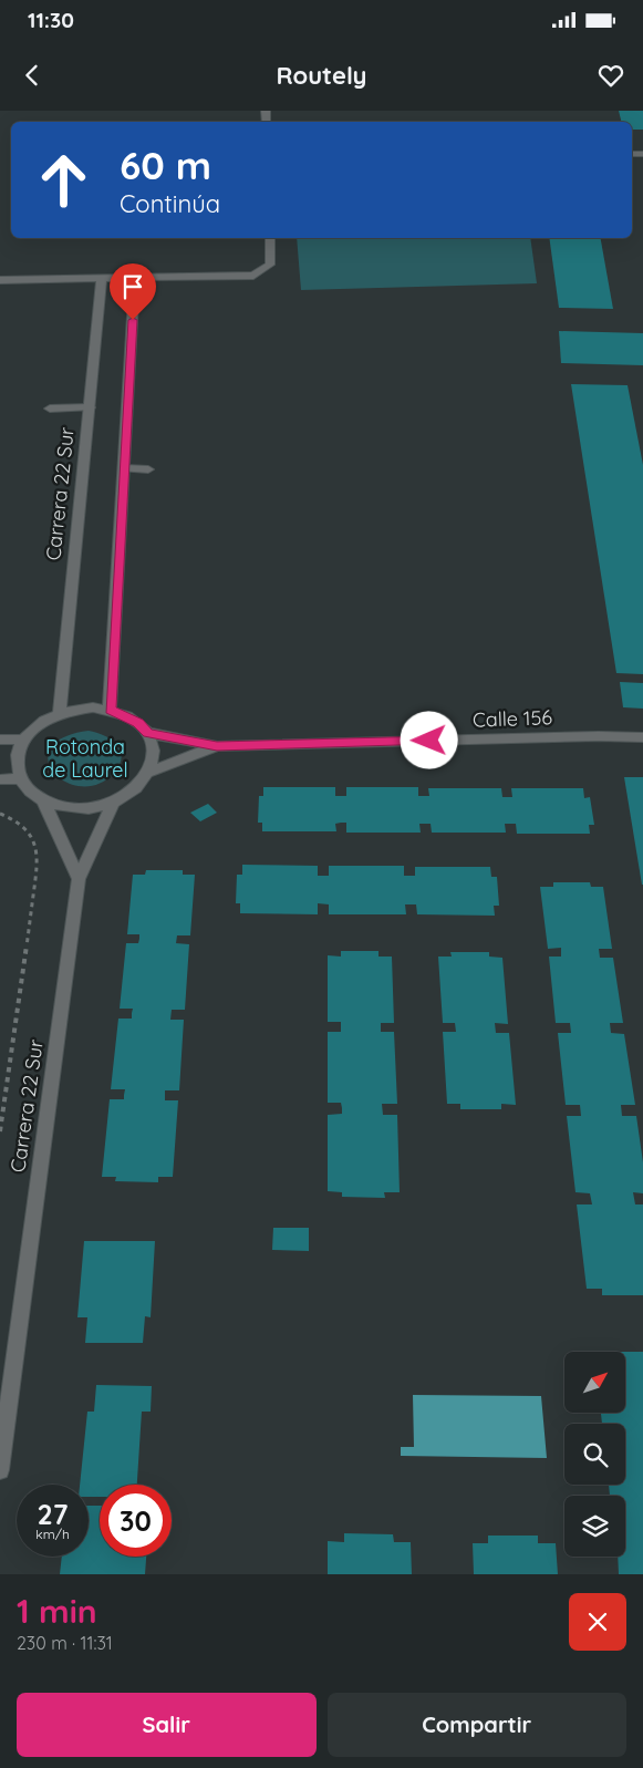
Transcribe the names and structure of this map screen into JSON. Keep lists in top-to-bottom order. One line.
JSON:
{"streets":{"street":["Carrera 22 Sur","Calle 156"]},"crossings":[["Carrera 22 Sur","Calle 156"]],"parks":["Rotonda de Laurel"],"north":"top right","page":{"status":"11:30","header":"Routely","turn":["60 m","Continúa"],"speed":"27 km/h","limit":"30","heading":["1 min","230 m · 11:31"],"buttons":["Salir","Compartir"]}}
